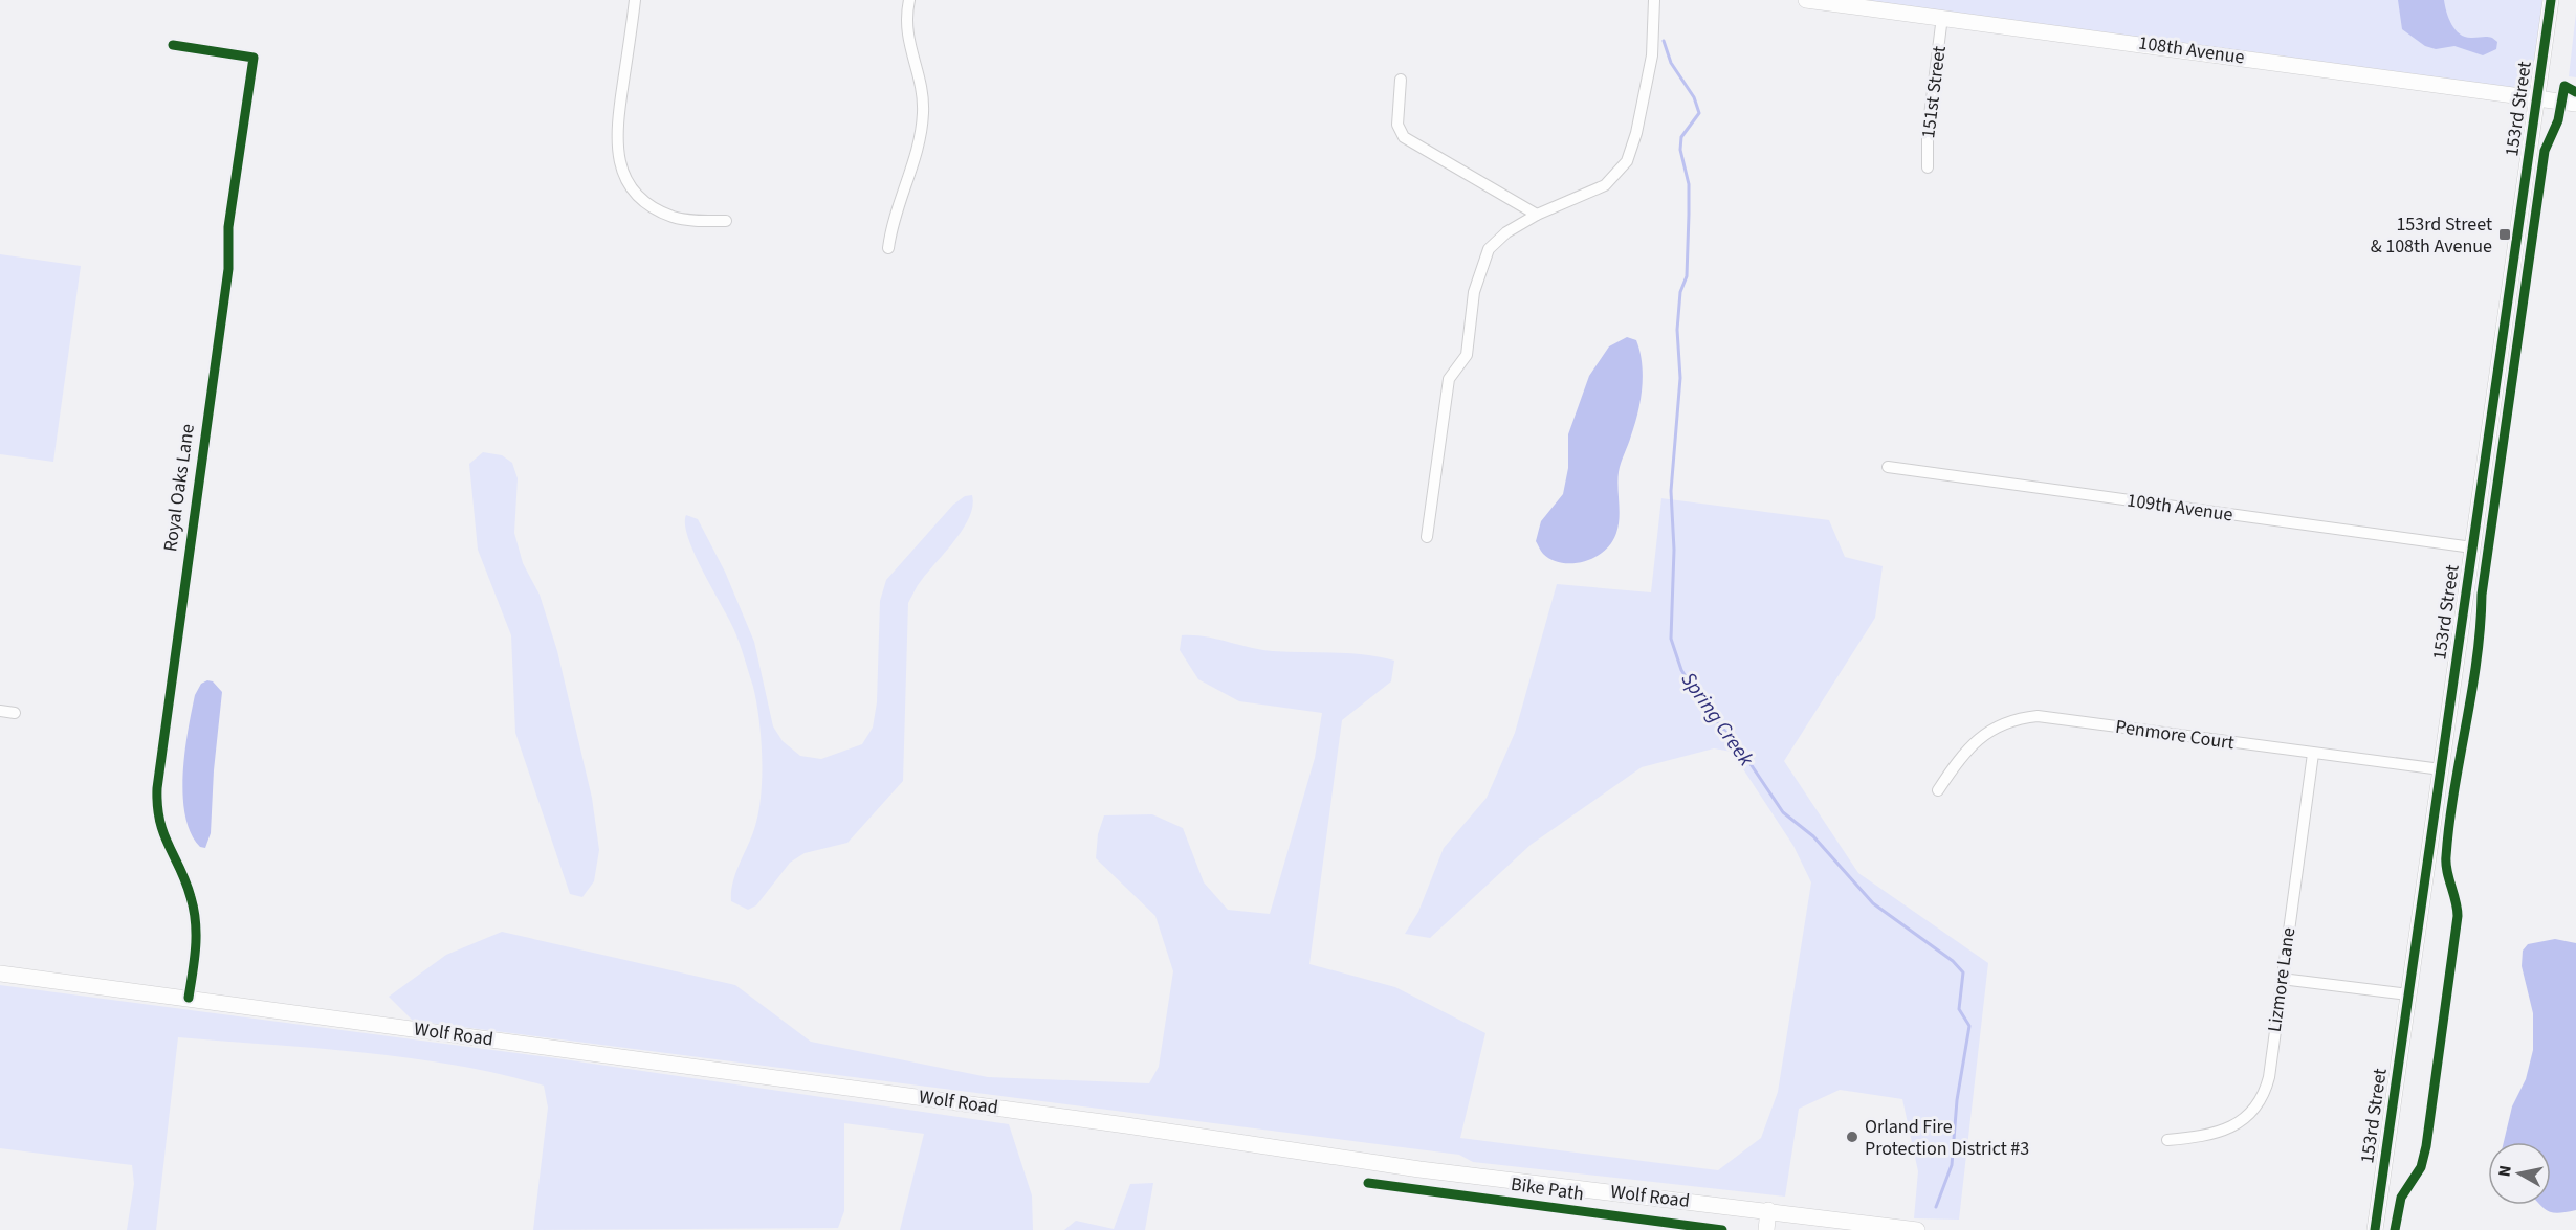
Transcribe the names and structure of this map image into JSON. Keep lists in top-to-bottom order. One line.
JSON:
{"streets":{"street":["108th Avenue","151st Street","153rd Street","Royal Oaks Lane","109th Avenue","Penmore Court","Lizmore Lane","Wolf Road"],"cycle path":["Bike Path"]},"crossings":[["108th Avenue","151st Street"],["108th Avenue","153rd Street"],["153rd Street","109th Avenue"],["153rd Street","Penmore Court"],["Royal Oaks Lane","Wolf Road"],["Penmore Court","Lizmore Lane"]],"water":["Spring Creek"],"places":{"transit":["153rd Street & 108th Avenue"],"other":["Orland Fire Protection District #3"]},"north":"left"}
